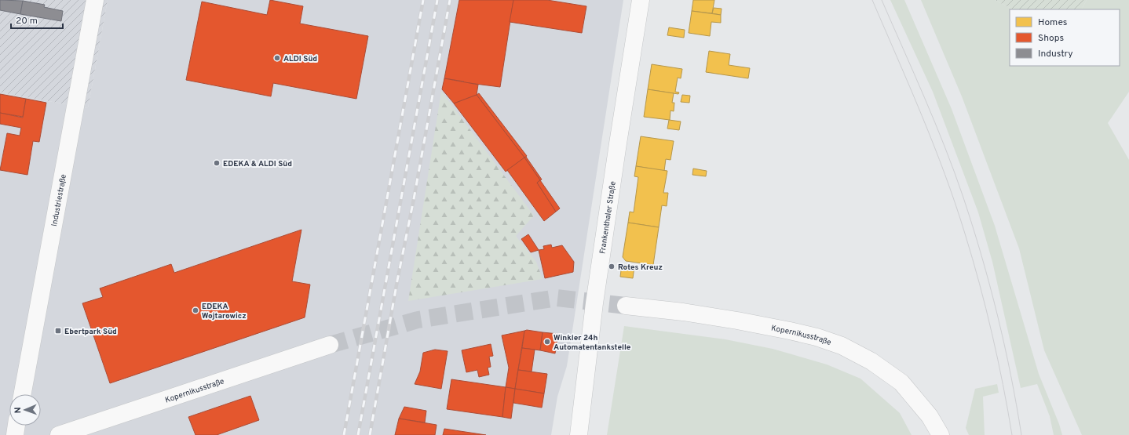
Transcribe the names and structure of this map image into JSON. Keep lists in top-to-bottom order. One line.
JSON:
{"streets":{"street":["Industriestraße","Frankenthaler Straße","Kopernikusstraße"]},"places":{"other":["ALDI Süd","EDEKA & ALDI Süd","Rotes Kreuz","EDEKA Wojtarowicz","Winkler 24h Automatentankstelle"],"transit":["Ebertpark Süd"]},"legend":["Homes","Shops","Industry"],"scale_bar":"20 m","north":"left"}
